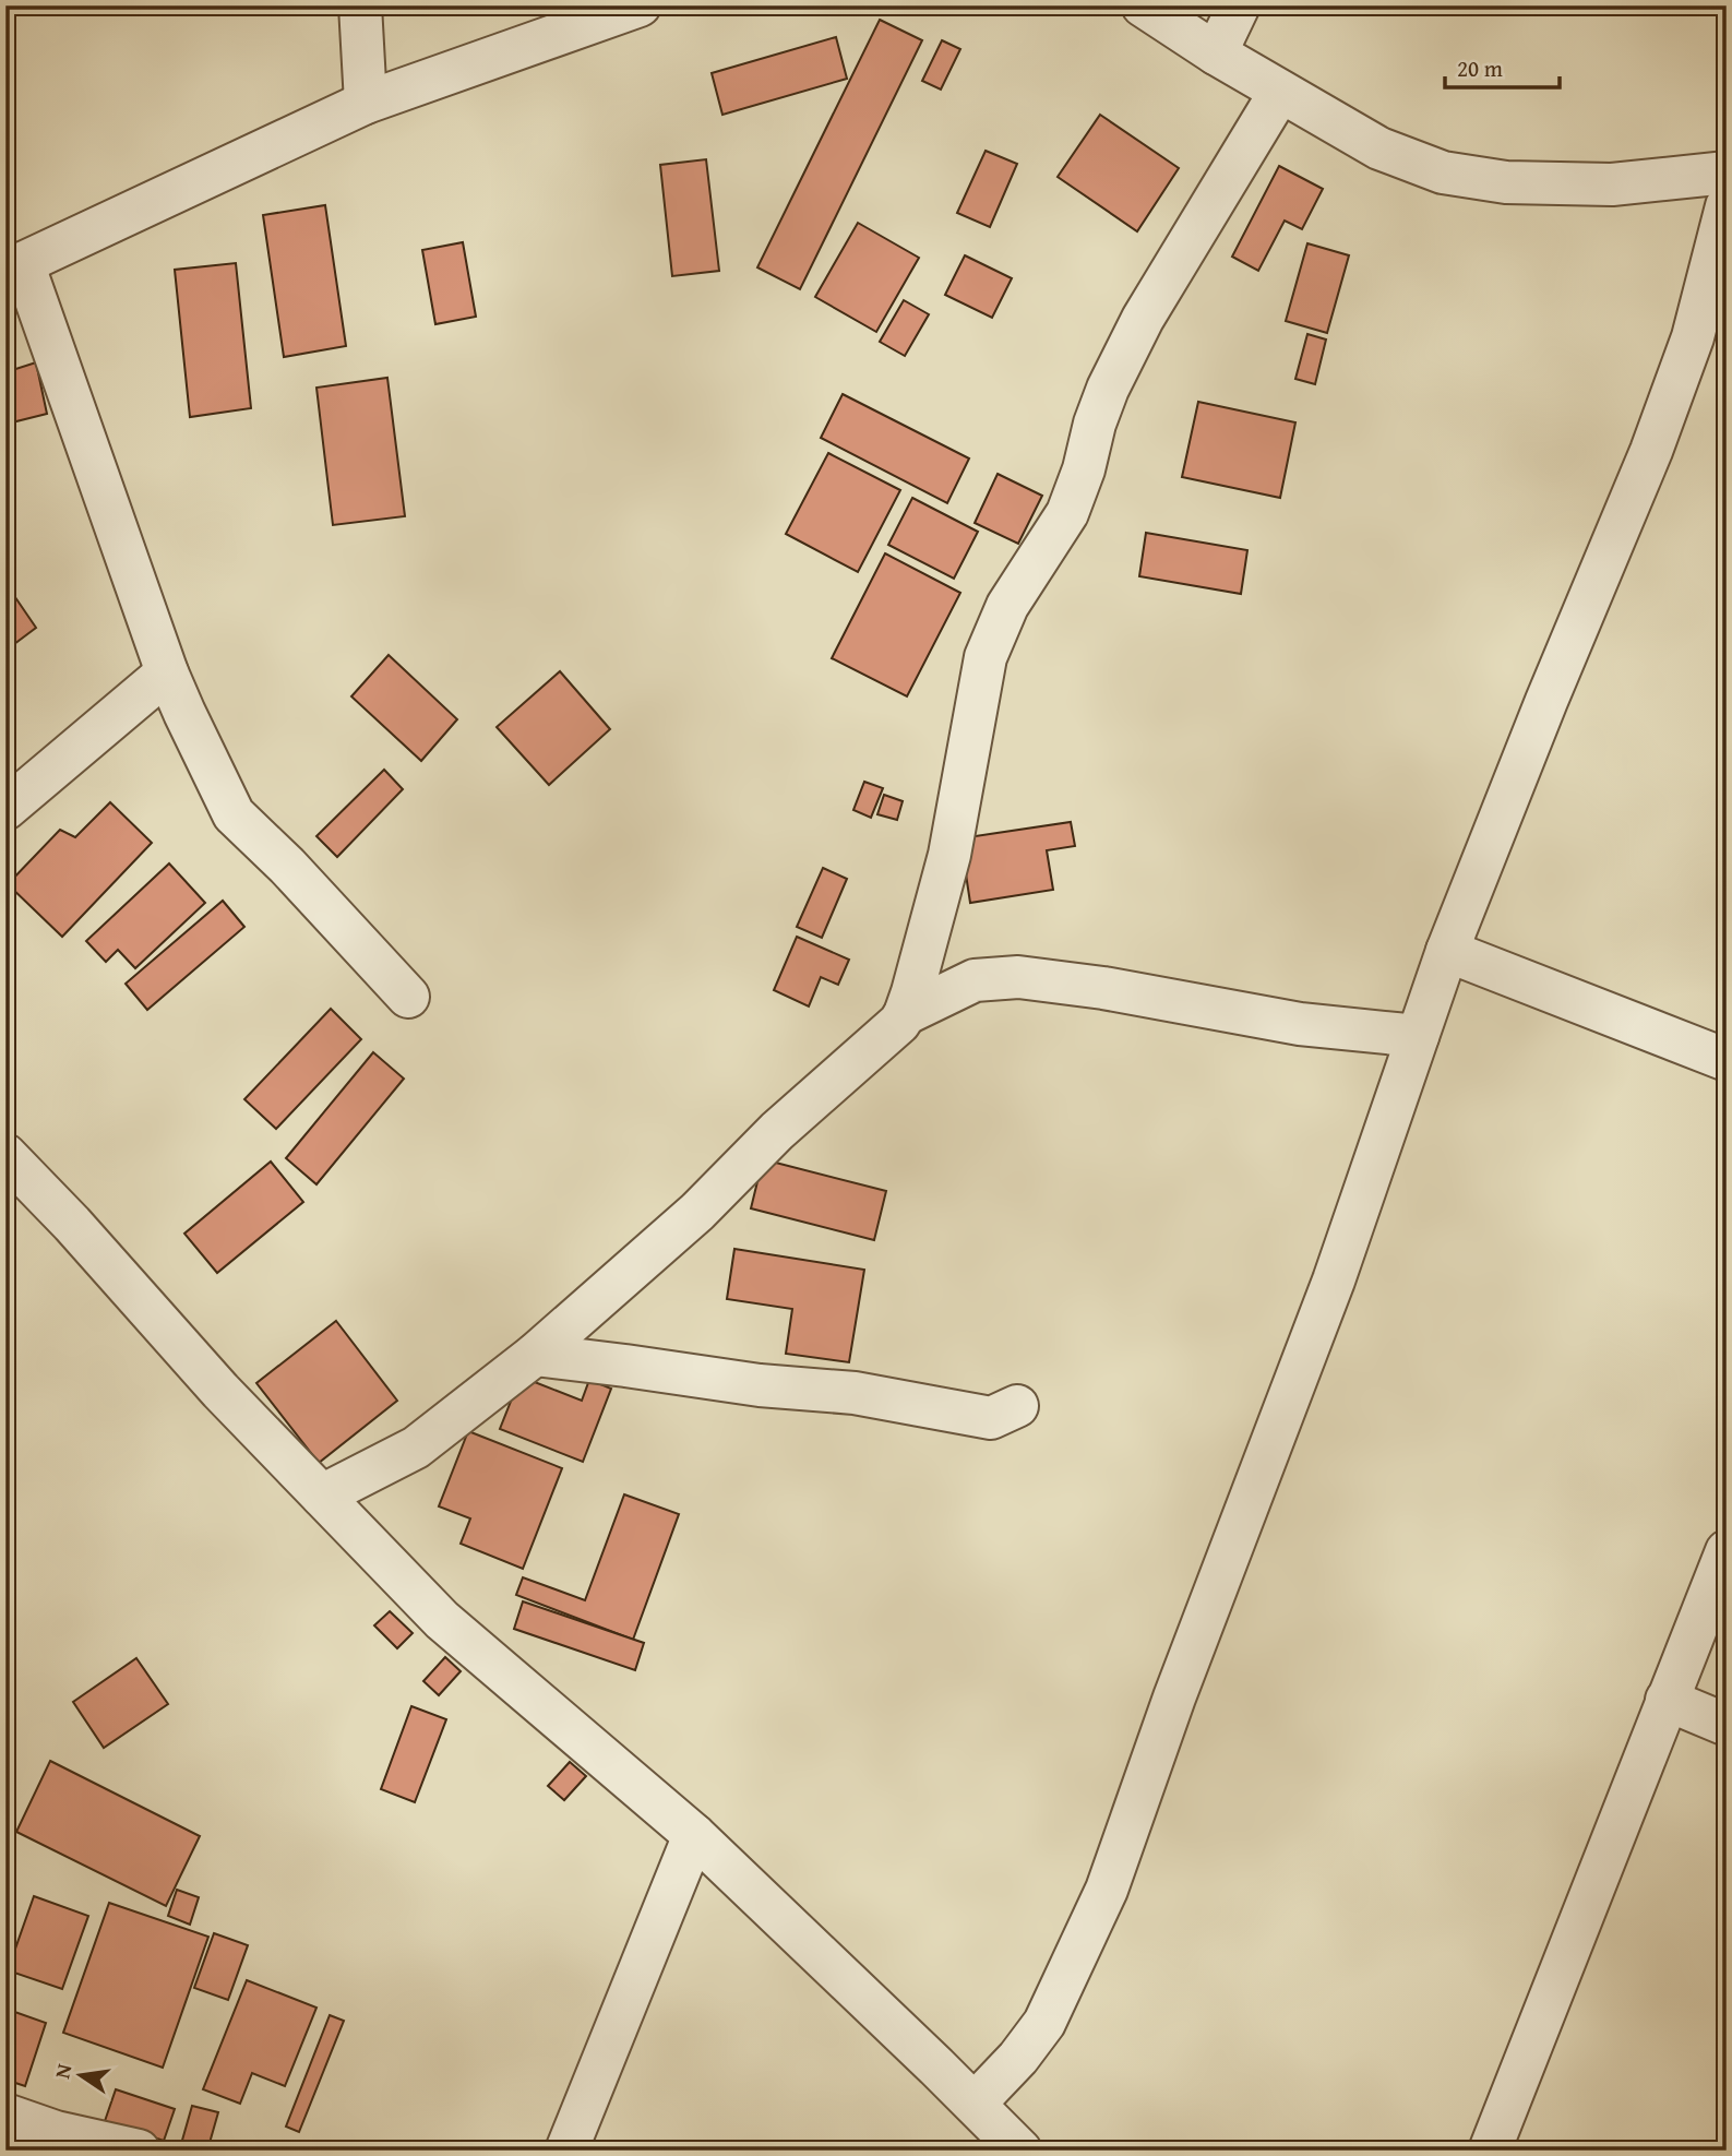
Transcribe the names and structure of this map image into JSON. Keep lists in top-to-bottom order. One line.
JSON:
{"scale_bar":"20 m","north":"left"}
